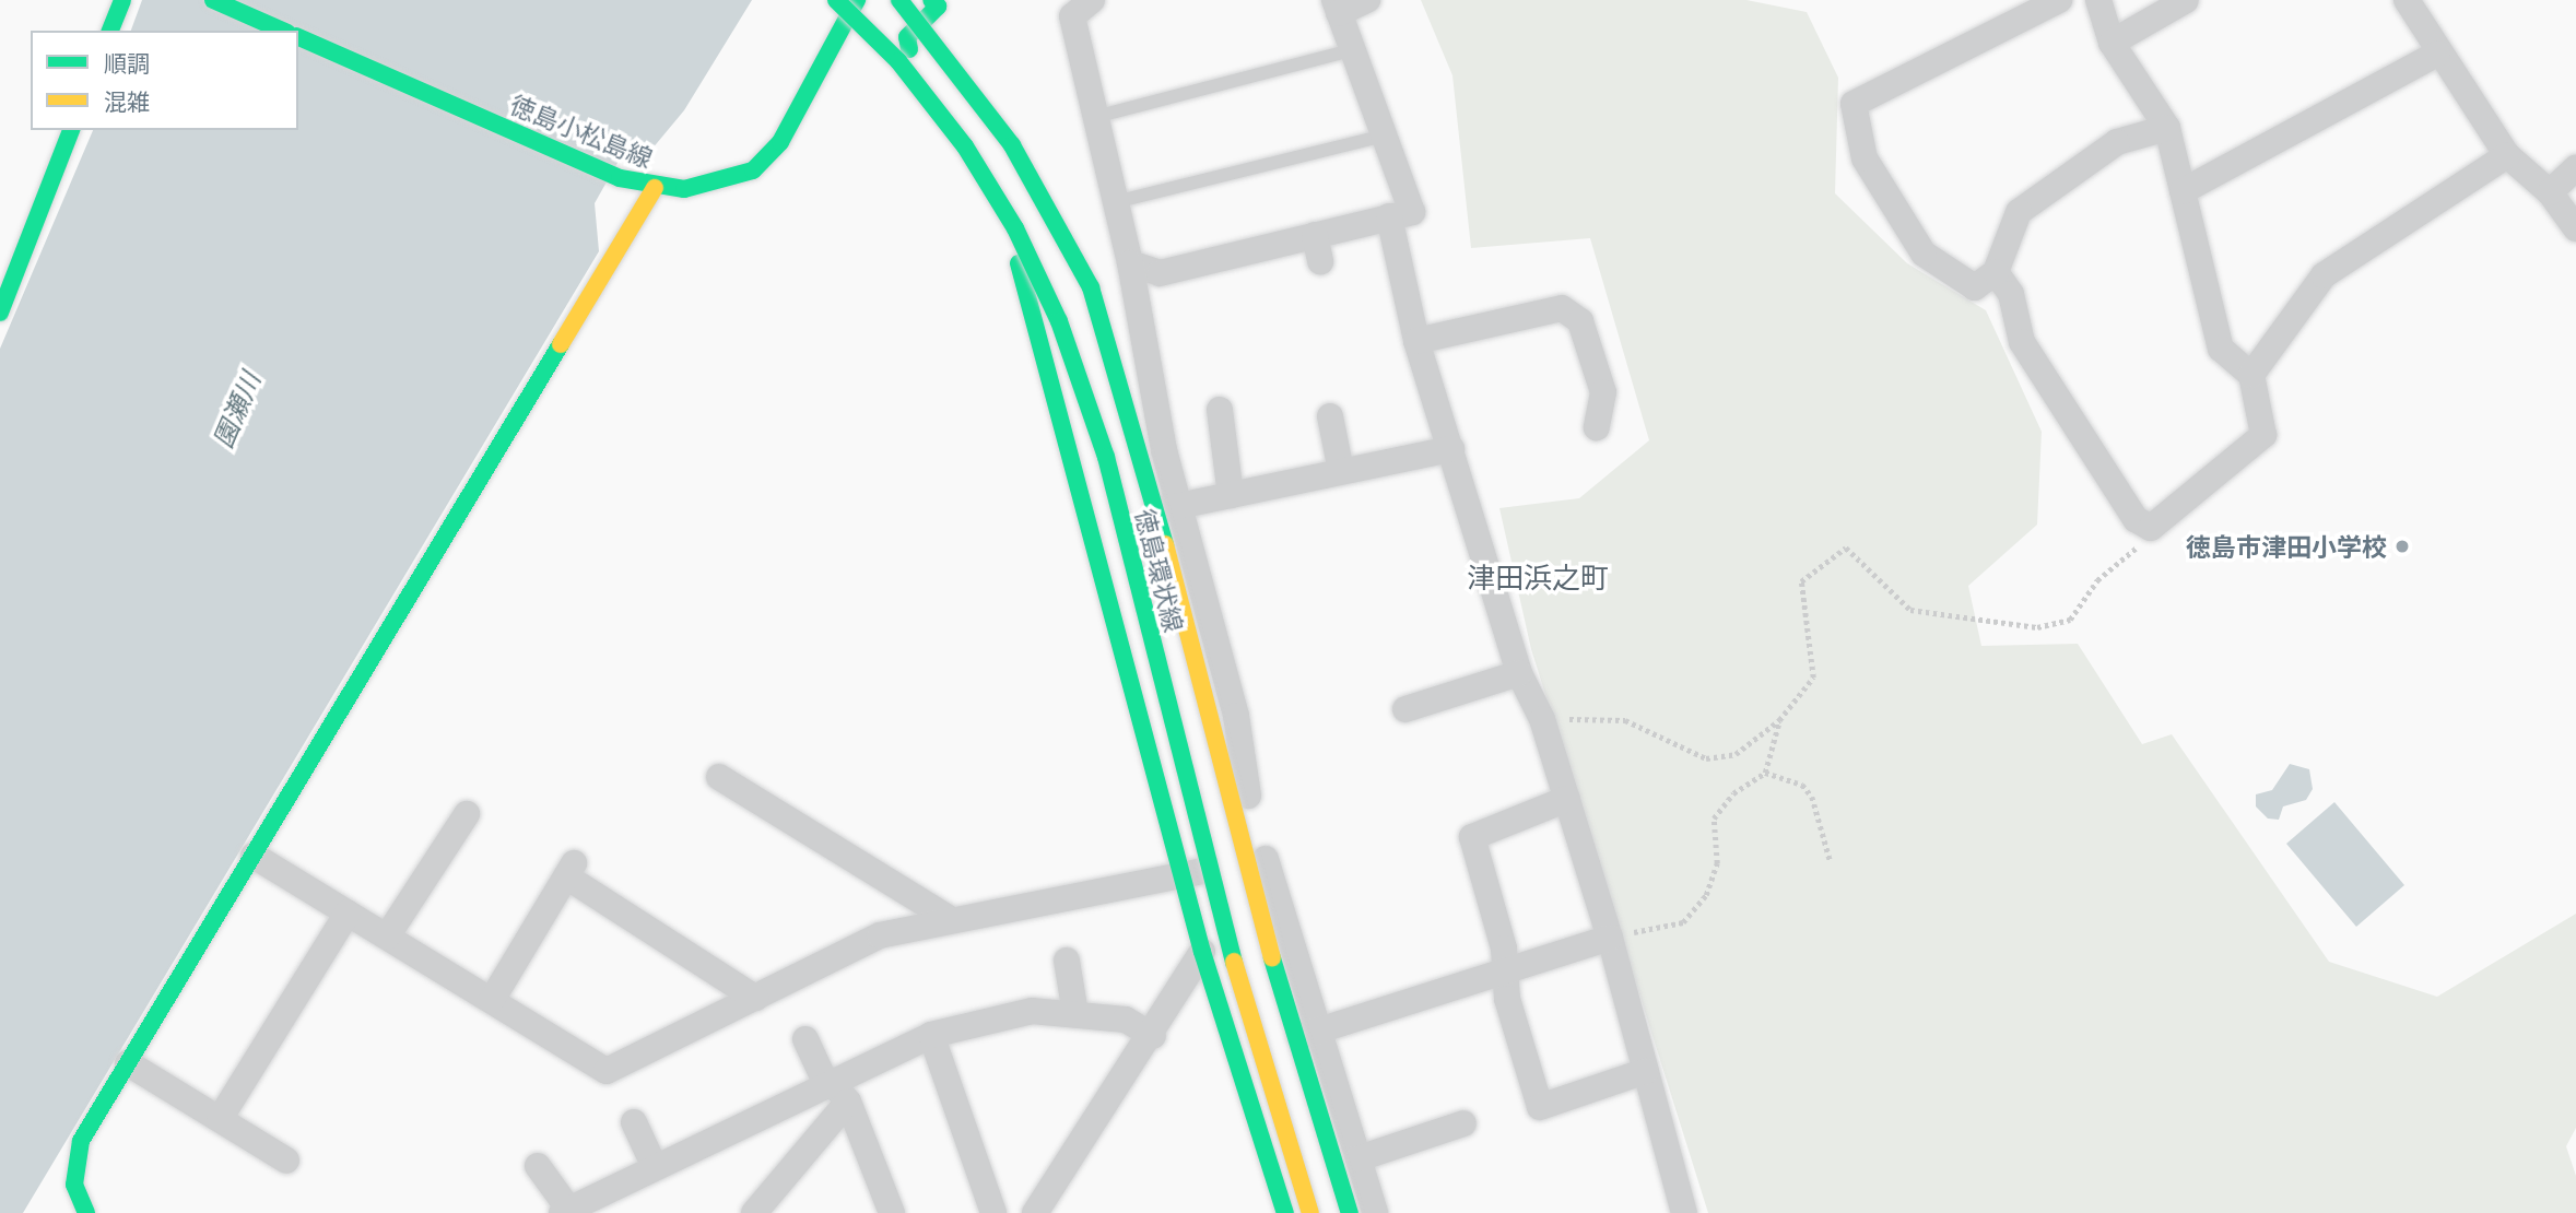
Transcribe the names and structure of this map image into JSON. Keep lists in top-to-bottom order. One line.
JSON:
{"streets":{"main road":["徳島小松島線","徳島環状線"]},"districts":["津田浜之町"],"water":["園瀬川"],"places":["徳島市津田小学校"],"legend":["順調","混雑"]}
